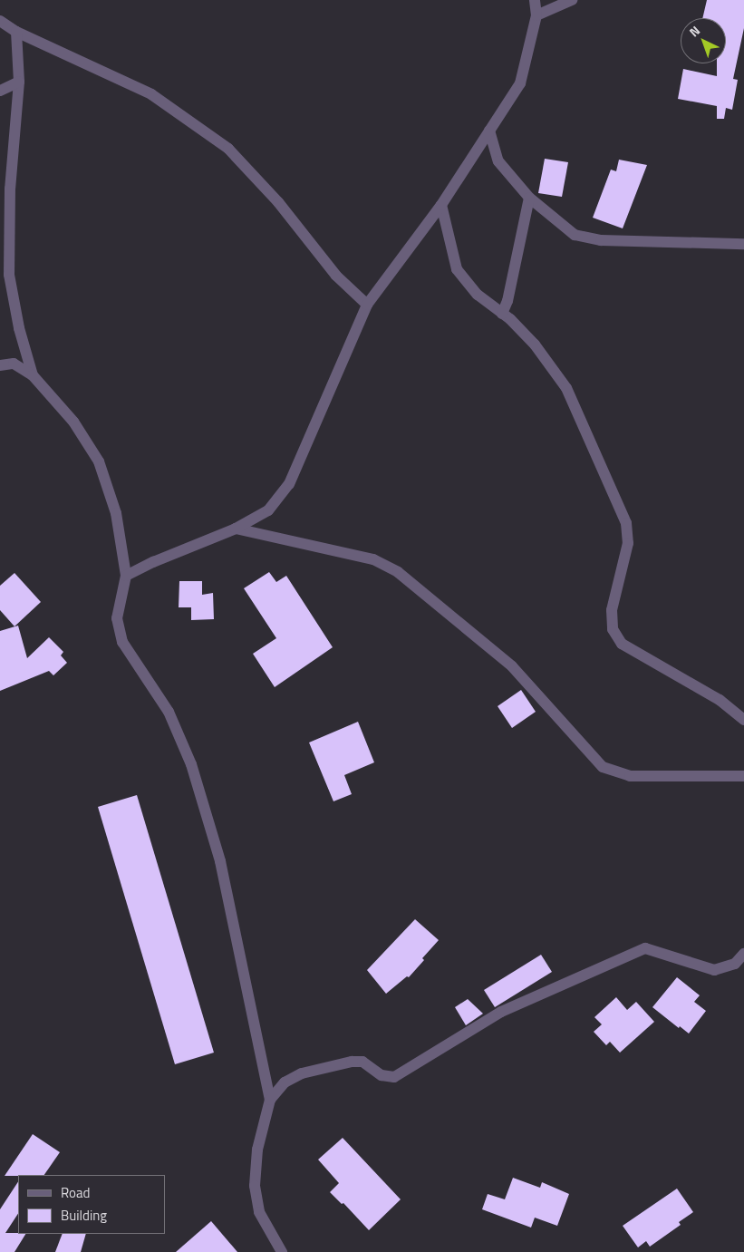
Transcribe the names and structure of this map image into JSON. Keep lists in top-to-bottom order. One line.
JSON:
{"legend":["Road","Building"],"north":"top left"}
